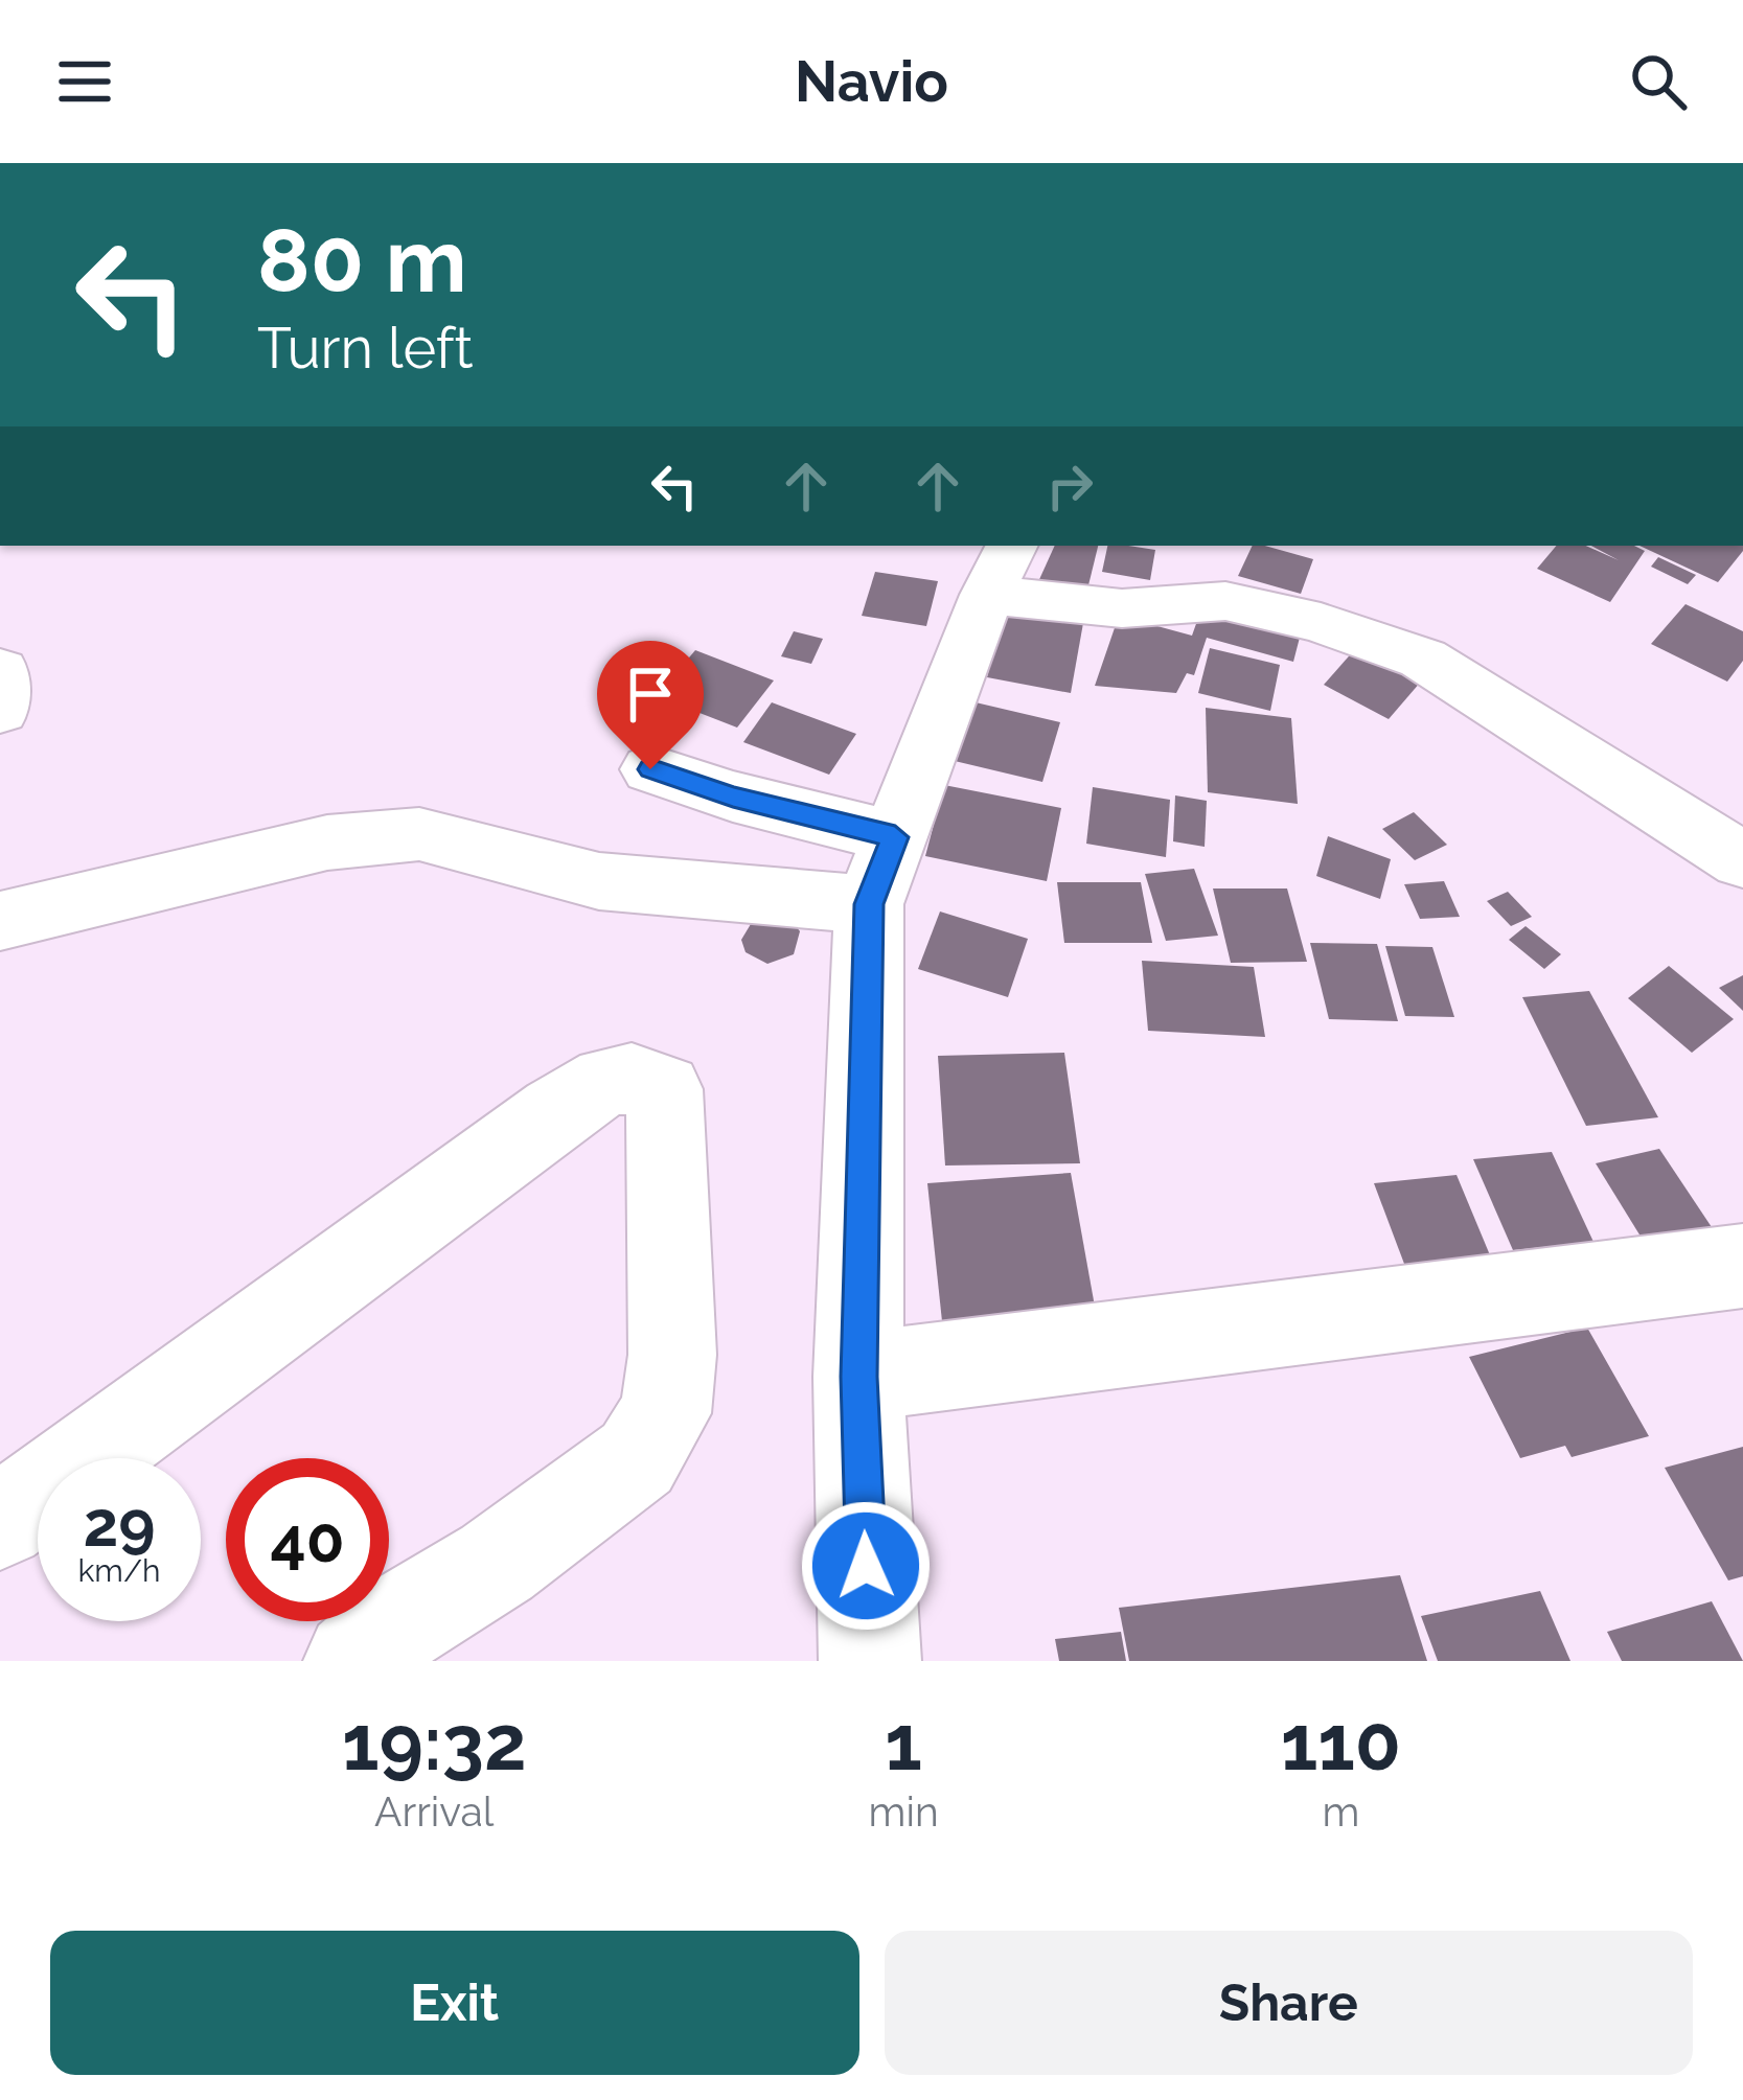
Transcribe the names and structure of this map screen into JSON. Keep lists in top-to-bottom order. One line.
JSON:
{"page":{"header":"Navio","turn":["80 m","Turn left"],"speed":"29 km/h","limit":"40","eta":["19:32","Arrival","1","min","110","m"],"buttons":["Exit","Share"]}}
